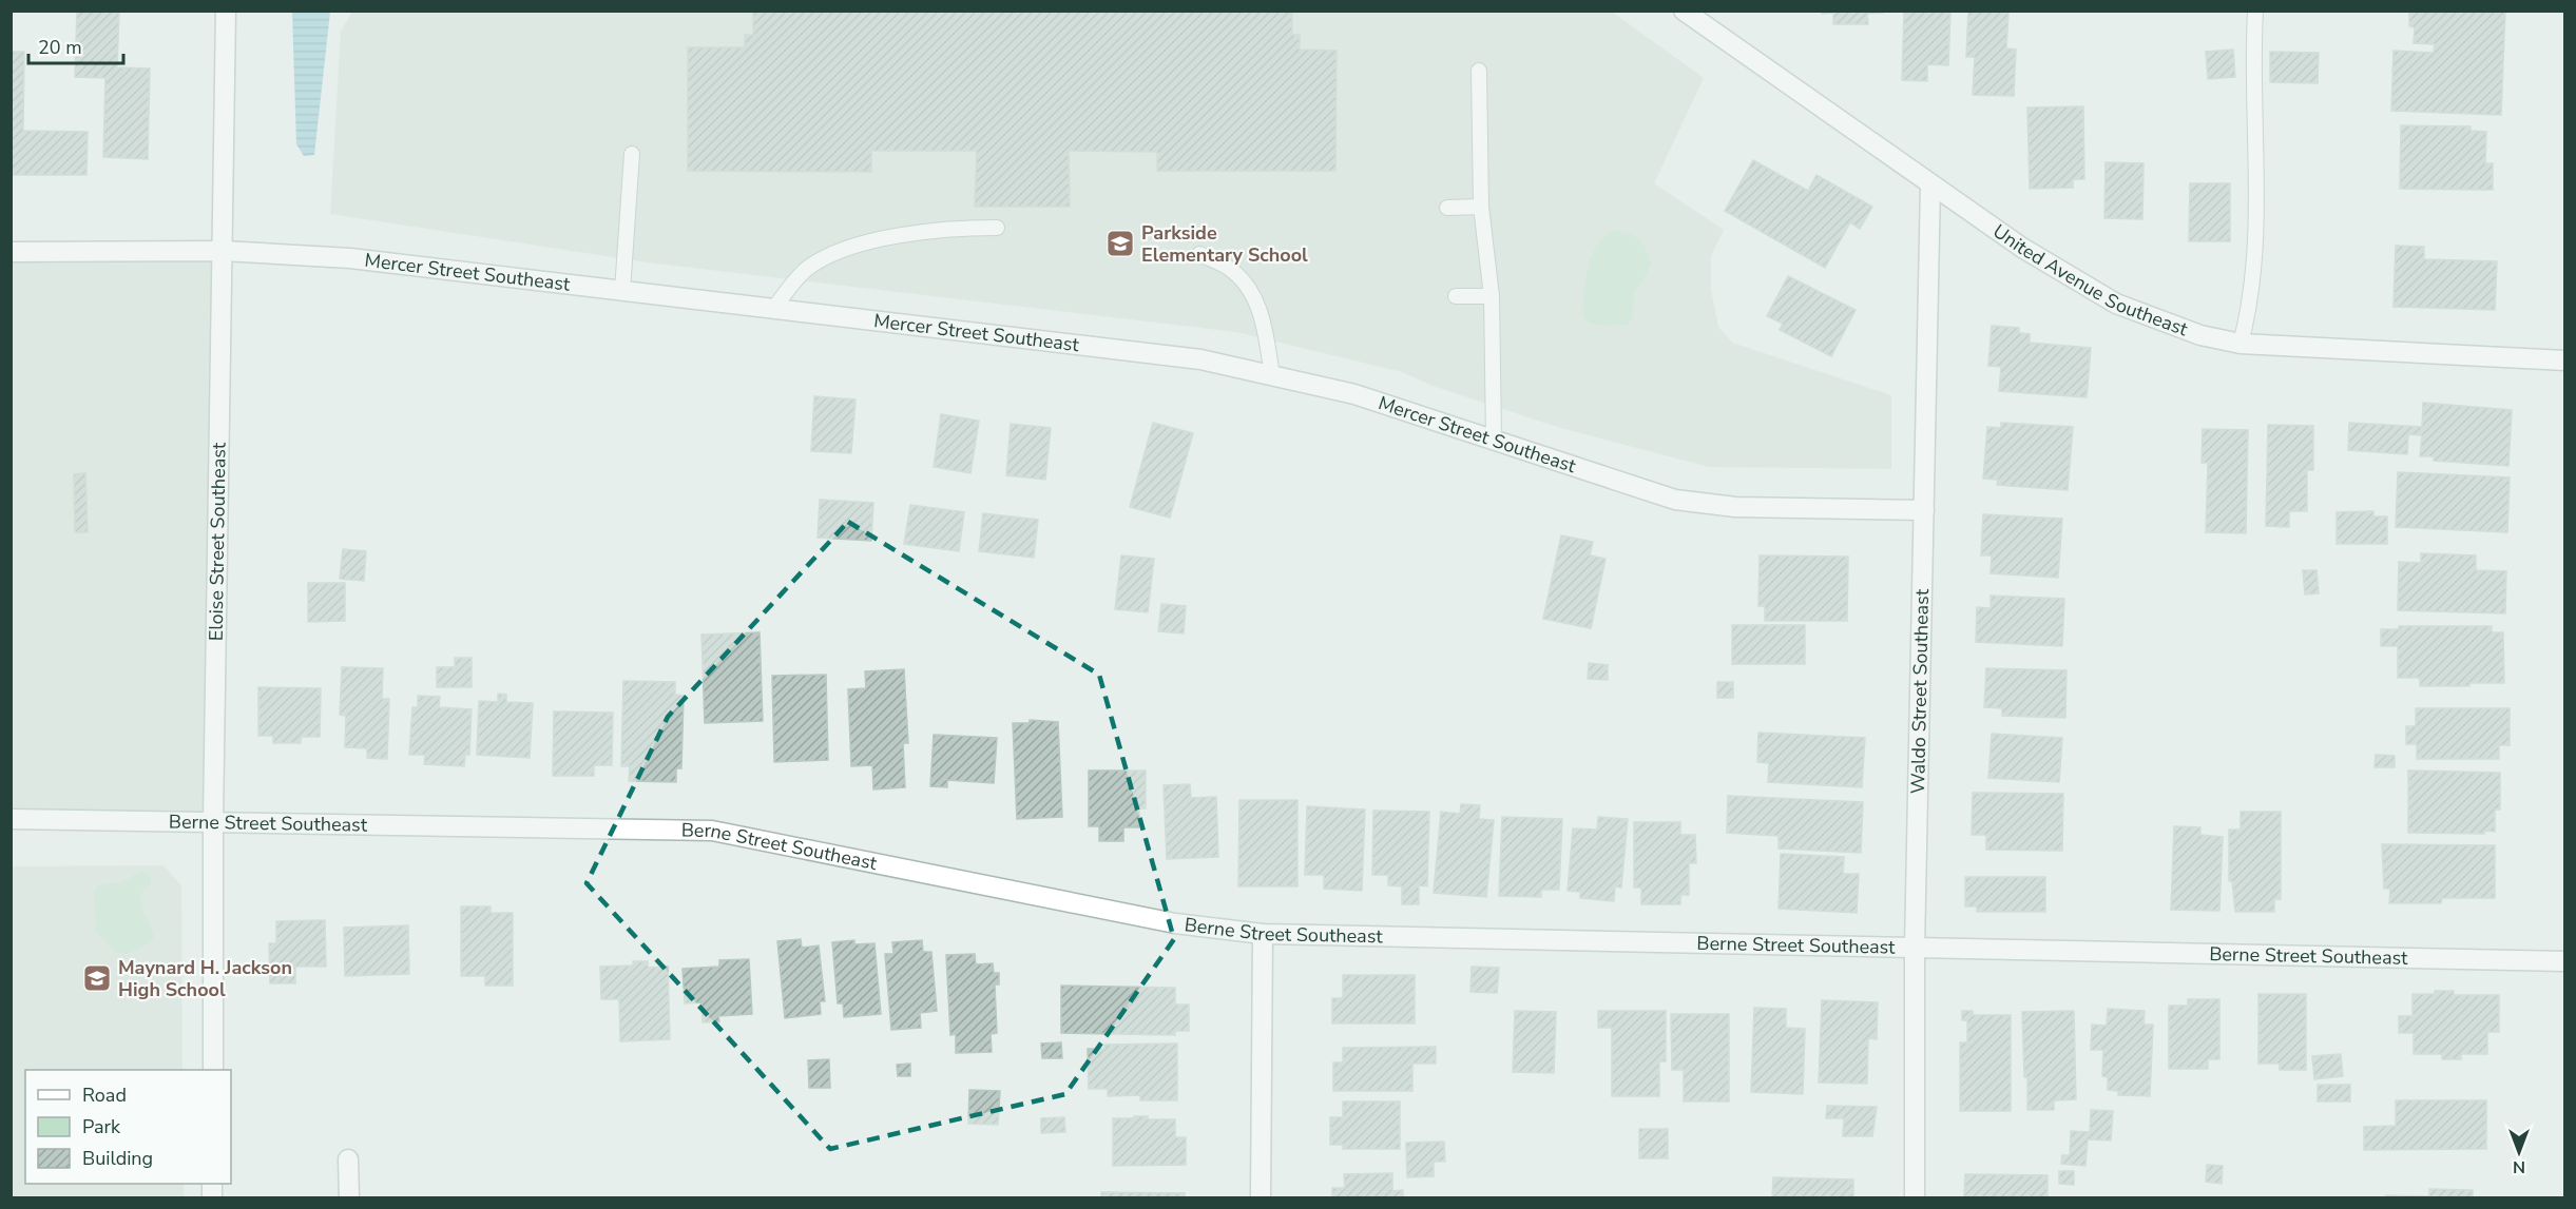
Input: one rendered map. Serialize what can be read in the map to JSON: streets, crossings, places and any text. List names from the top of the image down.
{
  "streets": {
    "street": [
      "Mercer Street Southeast",
      "United Avenue Southeast",
      "Eloise Street Southeast",
      "Waldo Street Southeast",
      "Berne Street Southeast"
    ]
  },
  "crossings": [
    ["Mercer Street Southeast", "Eloise Street Southeast"],
    ["Mercer Street Southeast", "Waldo Street Southeast"],
    ["United Avenue Southeast", "Waldo Street Southeast"],
    ["Eloise Street Southeast", "Berne Street Southeast"],
    ["Waldo Street Southeast", "Berne Street Southeast"]
  ],
  "places": {
    "school or university": ["Parkside Elementary School", "Maynard H. Jackson High School"]
  },
  "legend": ["Road", "Park", "Building"],
  "scale_bar": "20 m",
  "north": "bottom"
}
